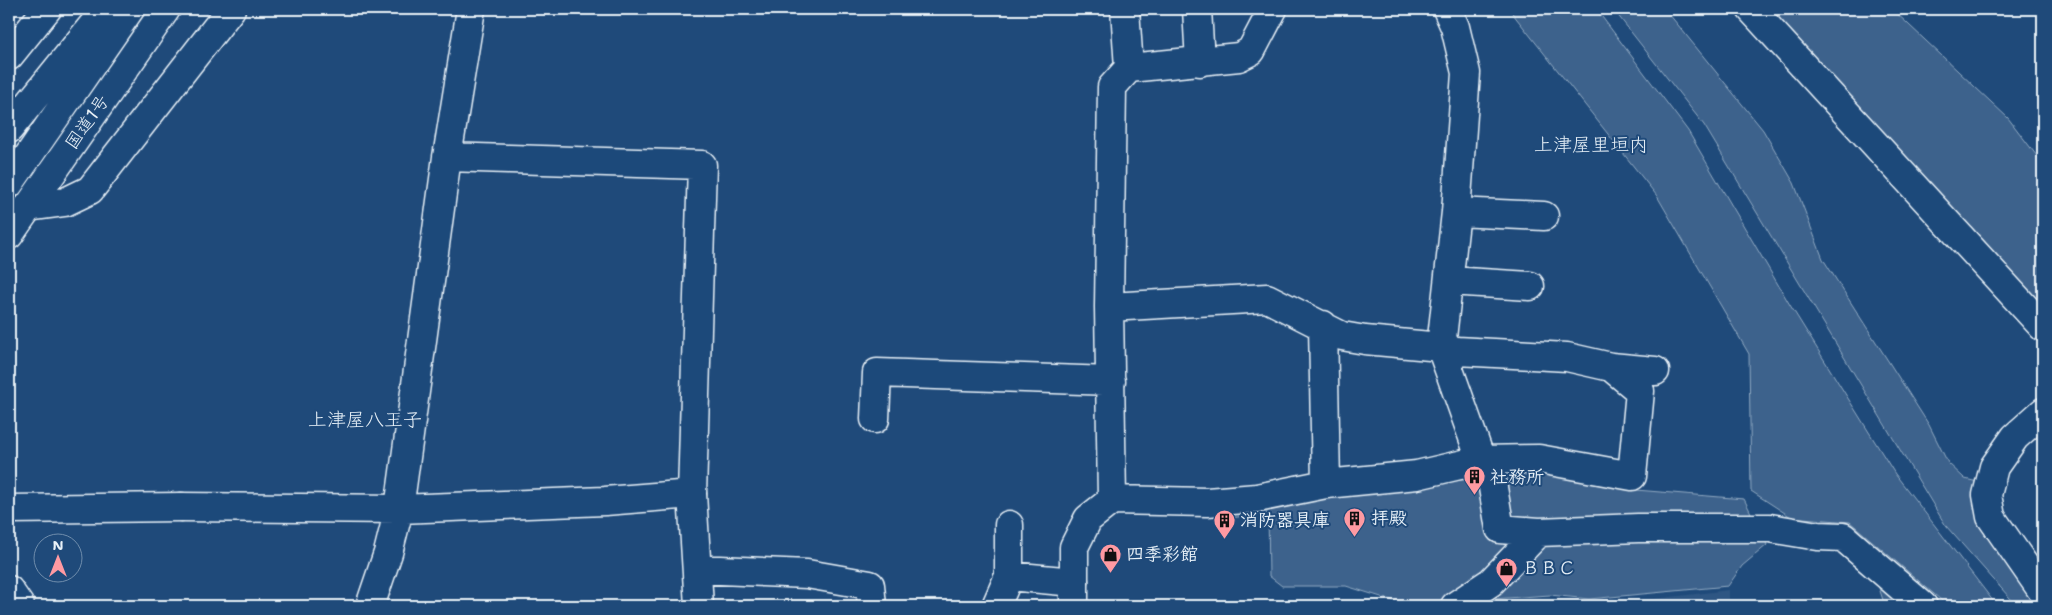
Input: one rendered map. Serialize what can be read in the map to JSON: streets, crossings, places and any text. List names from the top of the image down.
{
  "streets": {
    "main road": ["国道1号"]
  },
  "districts": ["上津屋里垣内", "上津屋八王子"],
  "places": {
    "building": ["社務所", "拝殿", "消防器具庫"],
    "shop": ["四季彩館", "ＢＢＣ"]
  },
  "north": "top"
}
